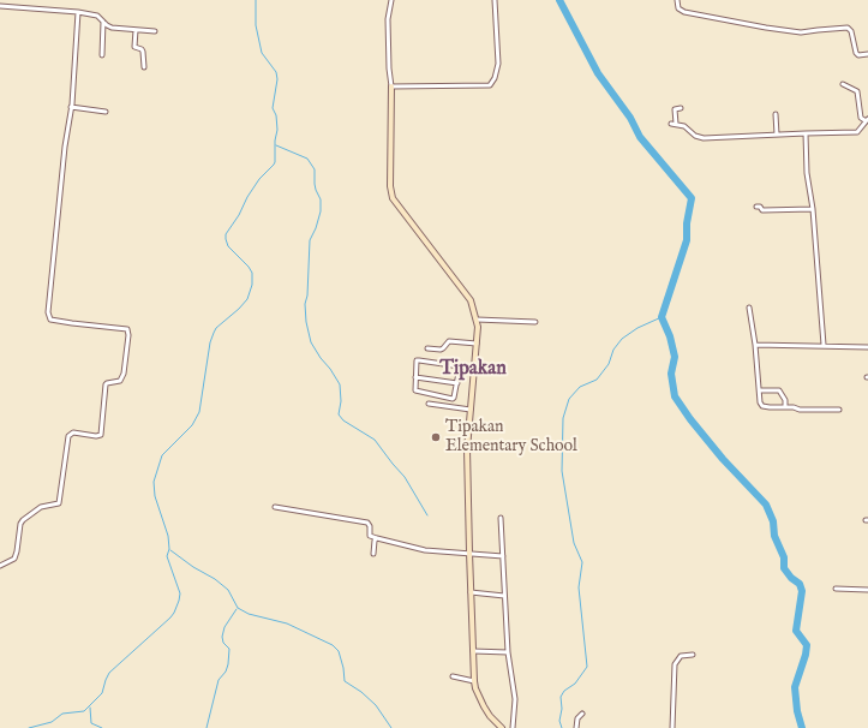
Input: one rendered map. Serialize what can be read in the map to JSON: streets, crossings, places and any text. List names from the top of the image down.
{
  "districts": ["Tipakan"],
  "places": ["Tipakan Elementary School"]
}
